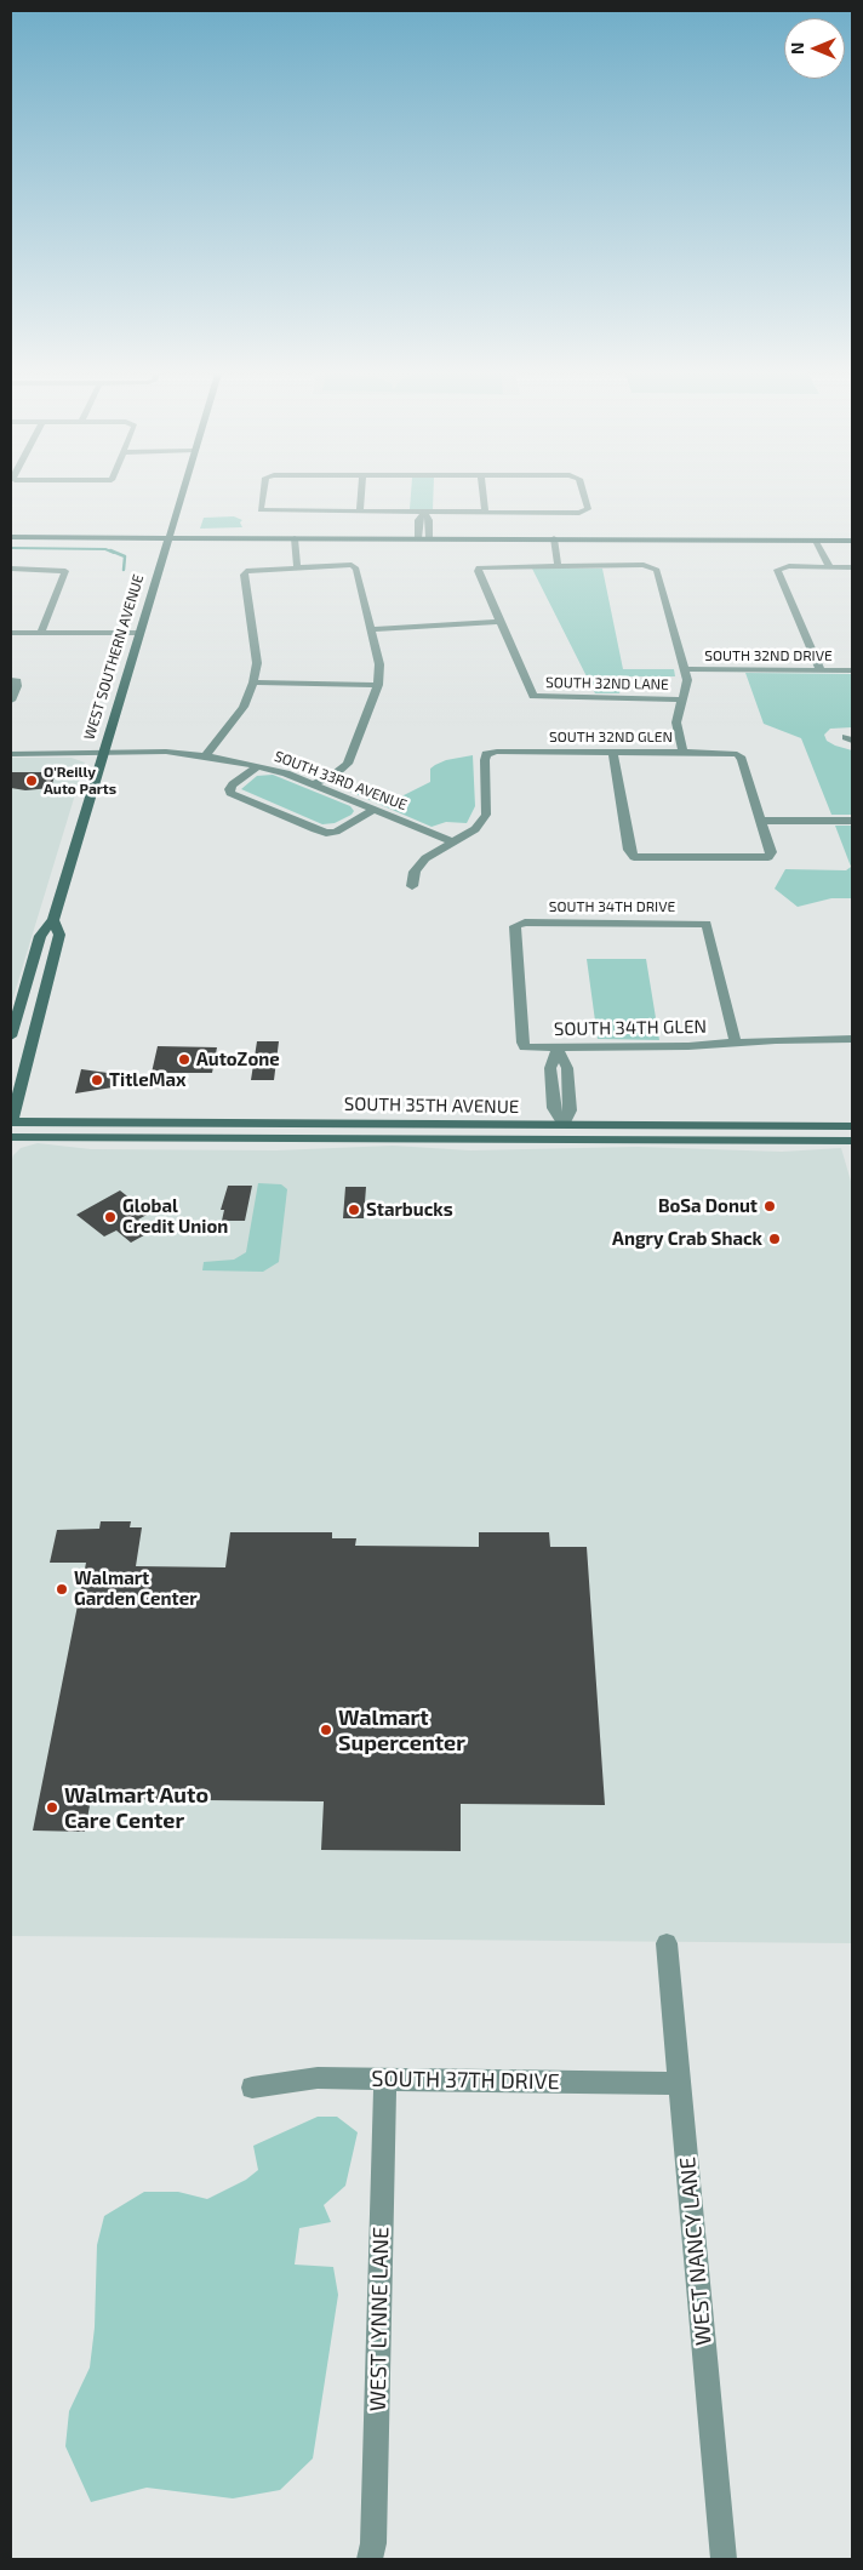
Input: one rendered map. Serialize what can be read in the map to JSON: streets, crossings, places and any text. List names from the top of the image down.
{
  "streets": {
    "main road": ["WEST SOUTHERN AVENUE", "SOUTH 35TH AVENUE"],
    "street": [
      "SOUTH 32ND DRIVE",
      "SOUTH 32ND LANE",
      "SOUTH 32ND GLEN",
      "SOUTH 33RD AVENUE",
      "SOUTH 34TH DRIVE",
      "SOUTH 34TH GLEN",
      "SOUTH 37TH DRIVE",
      "WEST NANCY LANE",
      "WEST LYNNE LANE"
    ]
  },
  "crossings": [
    ["WEST SOUTHERN AVENUE", "SOUTH 33RD AVENUE"],
    ["WEST SOUTHERN AVENUE", "SOUTH 35TH AVENUE"],
    ["SOUTH 32ND GLEN", "SOUTH 33RD AVENUE"],
    ["SOUTH 34TH DRIVE", "SOUTH 34TH GLEN"],
    ["SOUTH 37TH DRIVE", "WEST NANCY LANE"],
    ["SOUTH 37TH DRIVE", "WEST LYNNE LANE"]
  ],
  "places": [
    "O'Reilly Auto Parts",
    "AutoZone",
    "TitleMax",
    "BoSa Donut",
    "Starbucks",
    "Global Credit Union",
    "Angry Crab Shack",
    "Walmart Garden Center",
    "Walmart Supercenter",
    "Walmart Auto Care Center"
  ],
  "north": "left"
}
